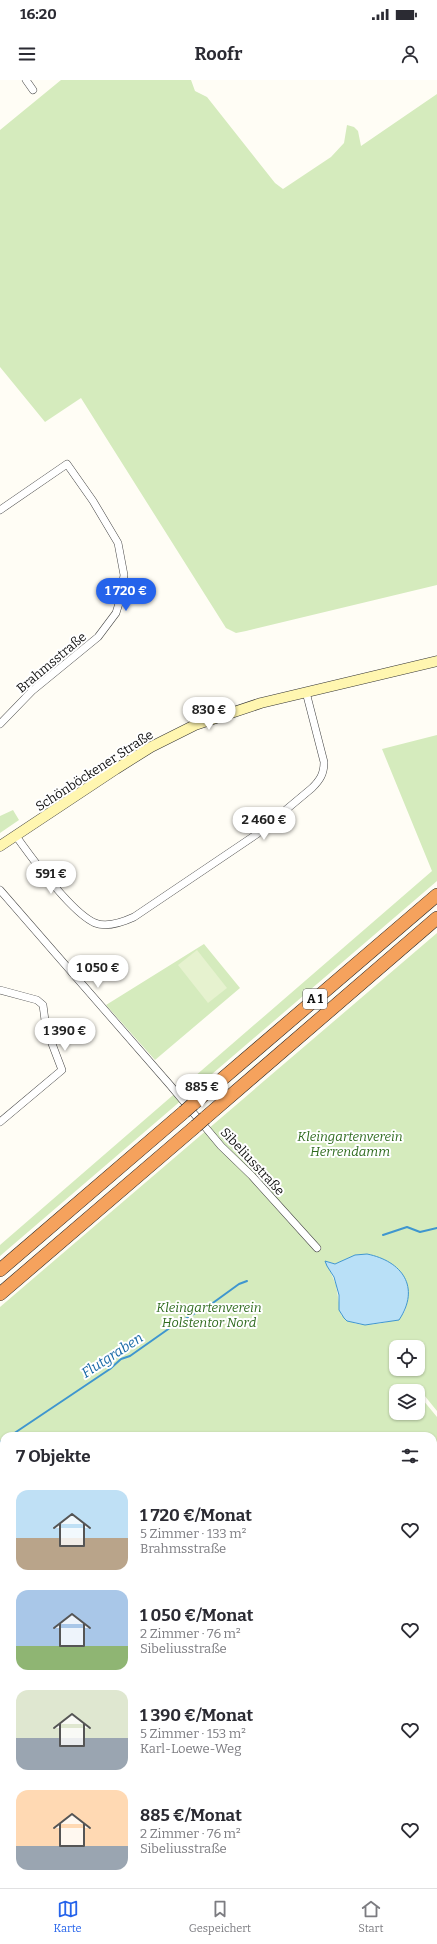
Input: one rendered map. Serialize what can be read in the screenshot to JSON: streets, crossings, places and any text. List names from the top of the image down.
{
  "streets": {
    "highway": ["A 1"],
    "main road": ["Schönböckener Straße"],
    "street": ["Brahmsstraße", "Sibeliusstraße"]
  },
  "water": ["Flutgraben"],
  "parks": ["Kleingartenverein Herrendamm", "Kleingartenverein Holstentor Nord"],
  "page": {
    "status": "16:20",
    "header": "Roofr",
    "price": [
      "1 720 €",
      "830 €",
      "2 460 €",
      "591 €",
      "1 050 €",
      "1 390 €",
      "885 €"
    ],
    "heading": "7 Objekte",
    "list": [
      {
        "name": "1 720 €/Monat",
        "note": "5 Zimmer · 133 m² · Brahmsstraße"
      },
      {
        "name": "1 050 €/Monat",
        "note": "2 Zimmer · 76 m² · Sibeliusstraße"
      },
      {
        "name": "1 390 €/Monat",
        "note": "5 Zimmer · 153 m² · Karl-Loewe-Weg"
      },
      {
        "name": "885 €/Monat",
        "note": "2 Zimmer · 76 m² · Sibeliusstraße"
      }
    ],
    "tabs": ["Karte", "Gespeichert", "Start"]
  }
}
